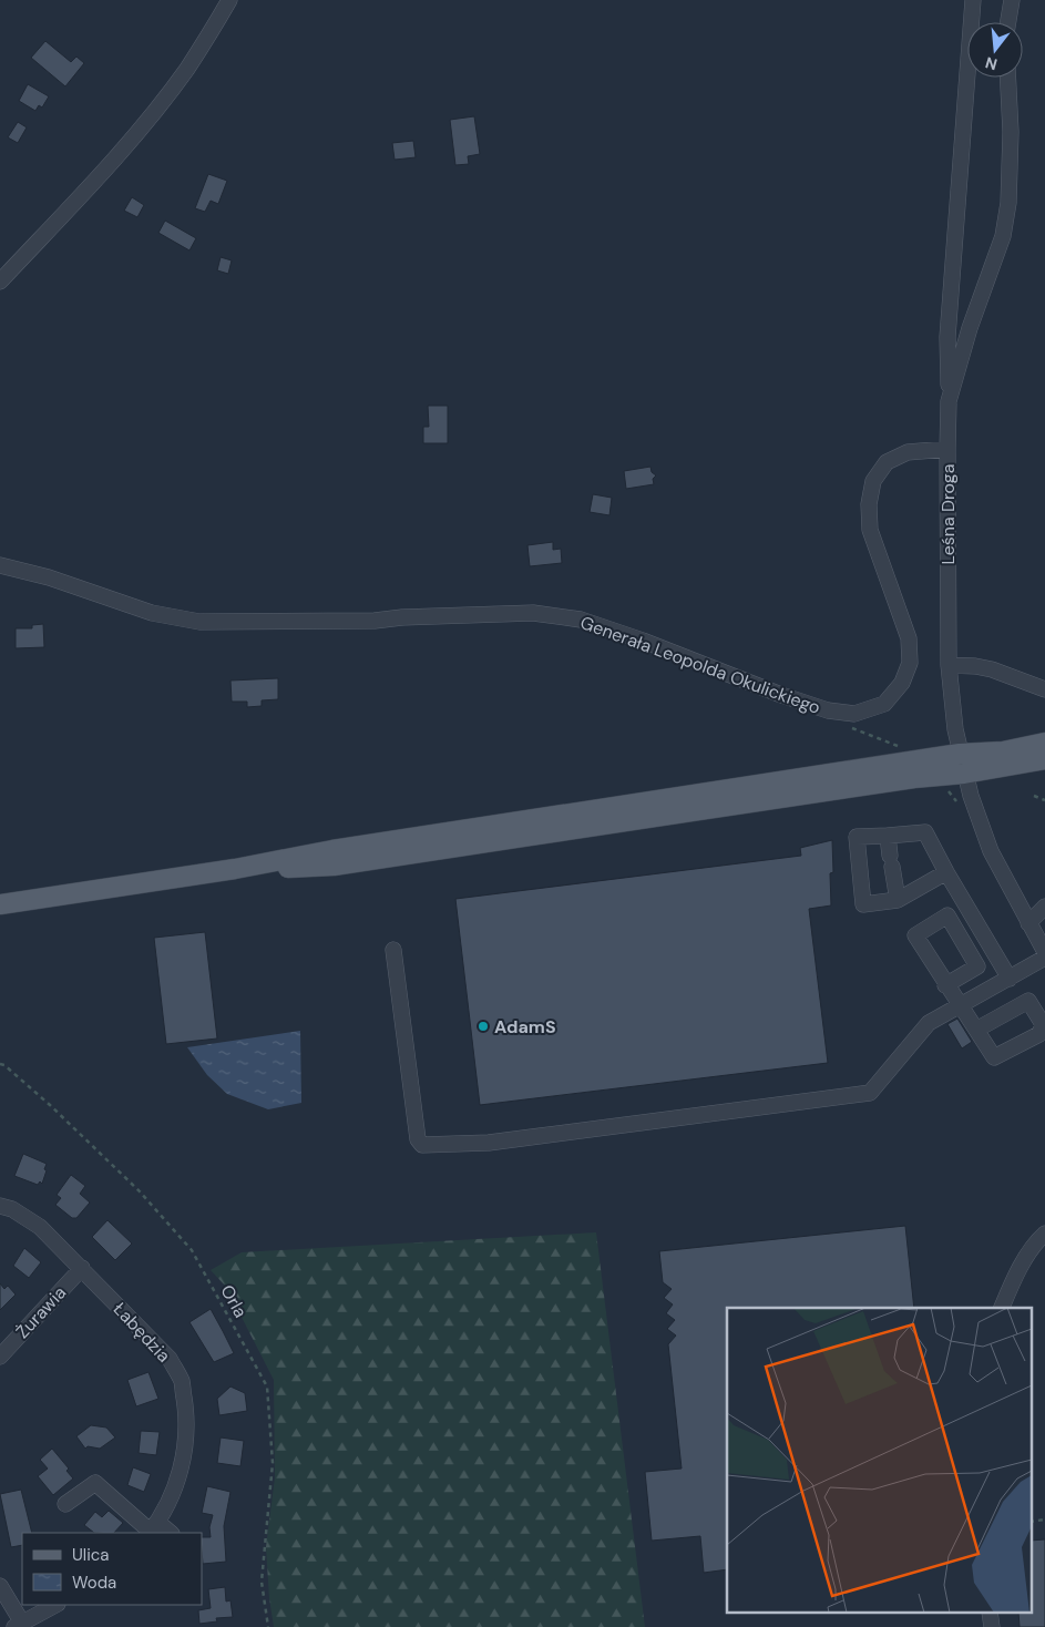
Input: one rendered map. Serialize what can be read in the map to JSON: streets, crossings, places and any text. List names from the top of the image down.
{
  "streets": {
    "street": [
      "Leśna Droga",
      "Generała Leopolda Okulickiego",
      "Żurawia",
      "Łabędzia"
    ],
    "path": ["Orla"]
  },
  "crossings": [
    ["Leśna Droga", "Generała Leopolda Okulickiego"],
    ["Żurawia", "Łabędzia"]
  ],
  "places": ["AdamS"],
  "legend": ["Ulica", "Woda"],
  "north": "bottom"
}
